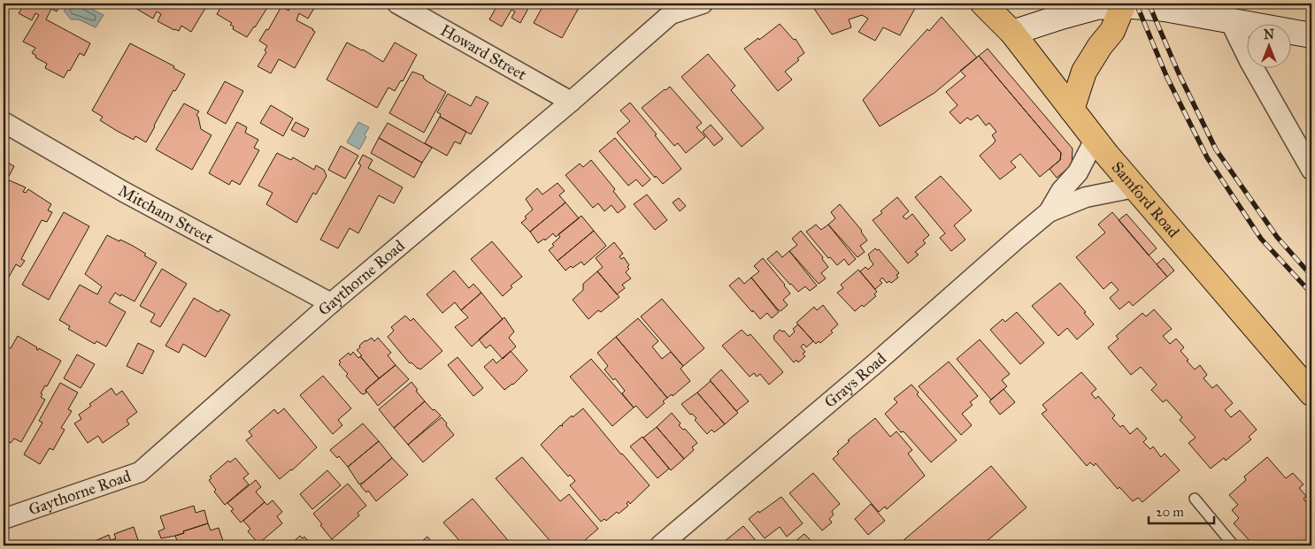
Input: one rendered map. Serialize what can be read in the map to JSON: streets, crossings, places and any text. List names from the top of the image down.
{
  "streets": {
    "main road": ["Samford Road"],
    "street": [
      "Howard Street",
      "Mitcham Street",
      "Gaythorne Road",
      "Grays Road"
    ]
  },
  "crossings": [
    ["Howard Street", "Gaythorne Road"],
    ["Samford Road", "Grays Road"],
    ["Mitcham Street", "Gaythorne Road"]
  ],
  "scale_bar": "20 m",
  "north": "top"
}
